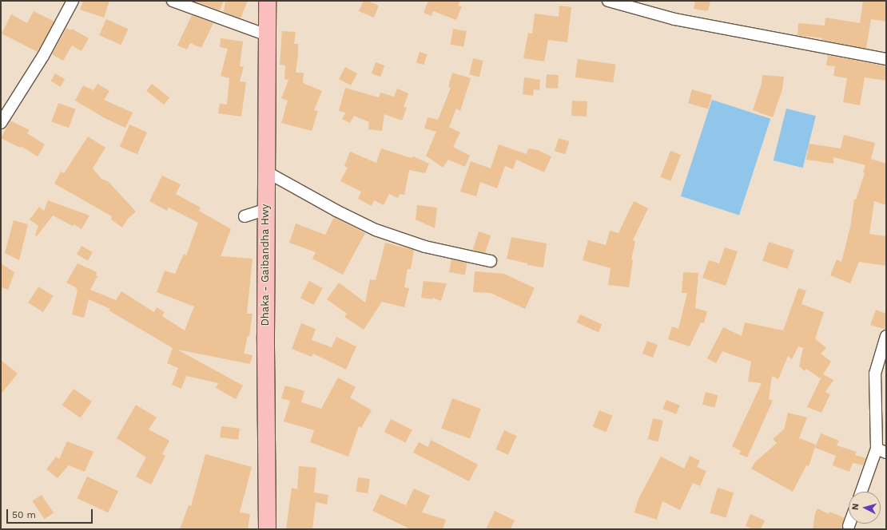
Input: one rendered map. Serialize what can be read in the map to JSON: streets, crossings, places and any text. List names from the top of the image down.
{
  "streets": {
    "main road": ["Dhaka - Gaibandha Hwy"]
  },
  "scale_bar": "50 m",
  "north": "left"
}
